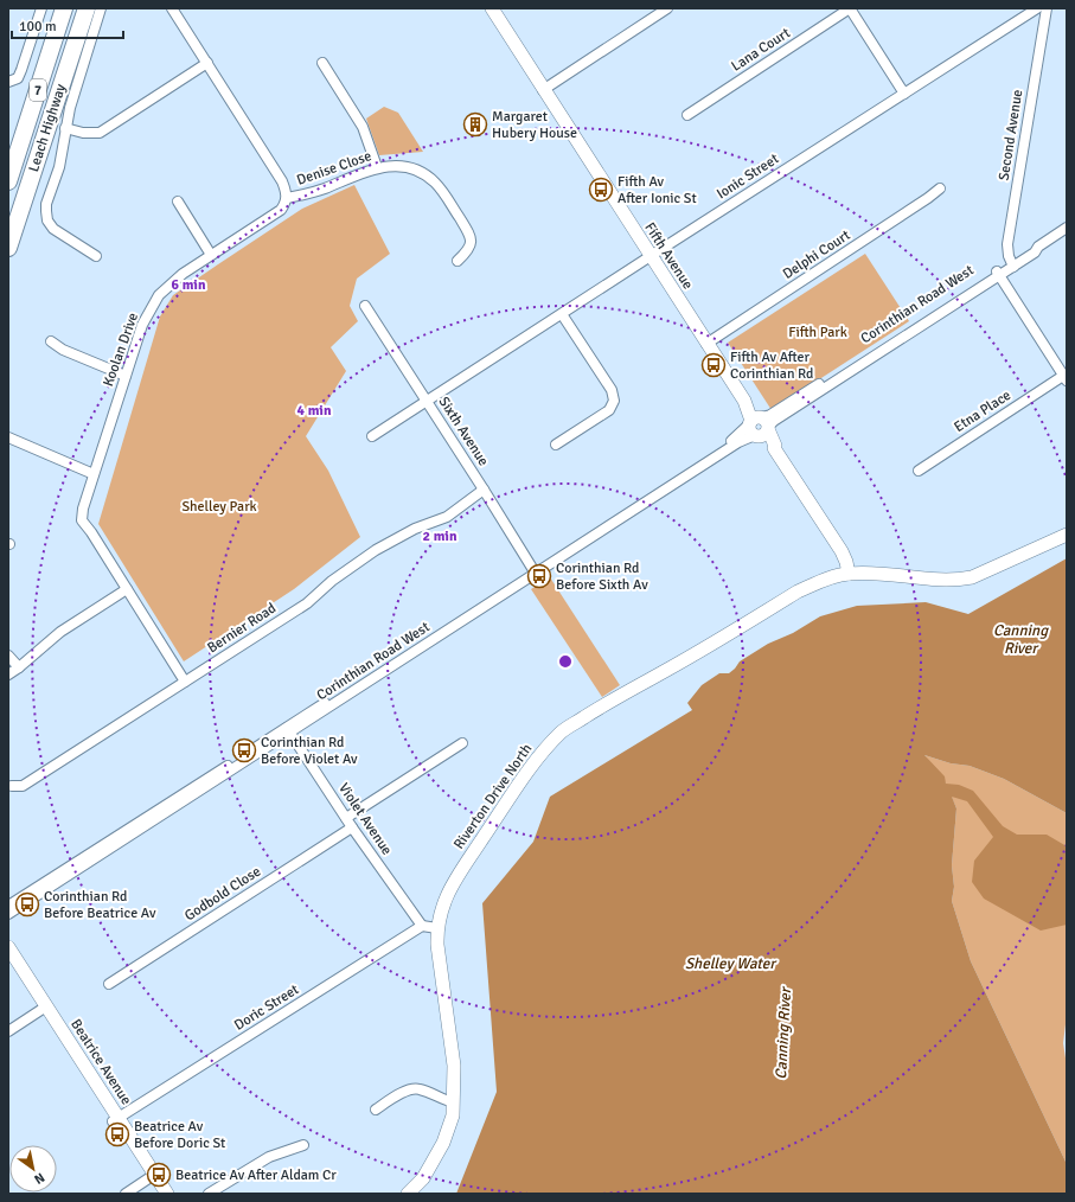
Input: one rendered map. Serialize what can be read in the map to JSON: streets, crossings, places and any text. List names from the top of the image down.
{
  "streets": {
    "highway": ["7", "Leach Highway"],
    "street": [
      "Lana Court",
      "Second Avenue",
      "Denise Close",
      "Ionic Street",
      "Delphi Court",
      "Fifth Avenue",
      "Corinthian Road West",
      "Koolan Drive",
      "Etna Place",
      "Sixth Avenue",
      "Bernier Road",
      "Riverton Drive North",
      "Violet Avenue",
      "Godbold Close",
      "Doric Street",
      "Beatrice Avenue"
    ]
  },
  "crossings": [
    ["Second Avenue", "Corinthian Road West"],
    ["Denise Close", "Koolan Drive"],
    ["Ionic Street", "Fifth Avenue"],
    ["Ionic Street", "Sixth Avenue"],
    ["Delphi Court", "Fifth Avenue"],
    ["Fifth Avenue", "Corinthian Road West"],
    ["Corinthian Road West", "Sixth Avenue"],
    ["Corinthian Road West", "Violet Avenue"],
    ["Koolan Drive", "Bernier Road"],
    ["Sixth Avenue", "Bernier Road"],
    ["Violet Avenue", "Godbold Close"],
    ["Violet Avenue", "Doric Street"],
    ["Doric Street", "Beatrice Avenue"]
  ],
  "water": ["Canning River", "Shelley Water"],
  "parks": ["Fifth Park", "Shelley Park"],
  "places": {
    "building": ["Margaret Hubery House"],
    "bus stop": [
      "Fifth Av After Ionic St",
      "Fifth Av After Corinthian Rd",
      "Corinthian Rd Before Sixth Av",
      "Corinthian Rd Before Violet Av",
      "Corinthian Rd Before Beatrice Av",
      "Beatrice Av Before Doric St",
      "Beatrice Av After Aldam Cr"
    ]
  },
  "scale_bar": "100 m",
  "north": "bottom right",
  "rings": ["6 min", "4 min", "2 min"]
}
